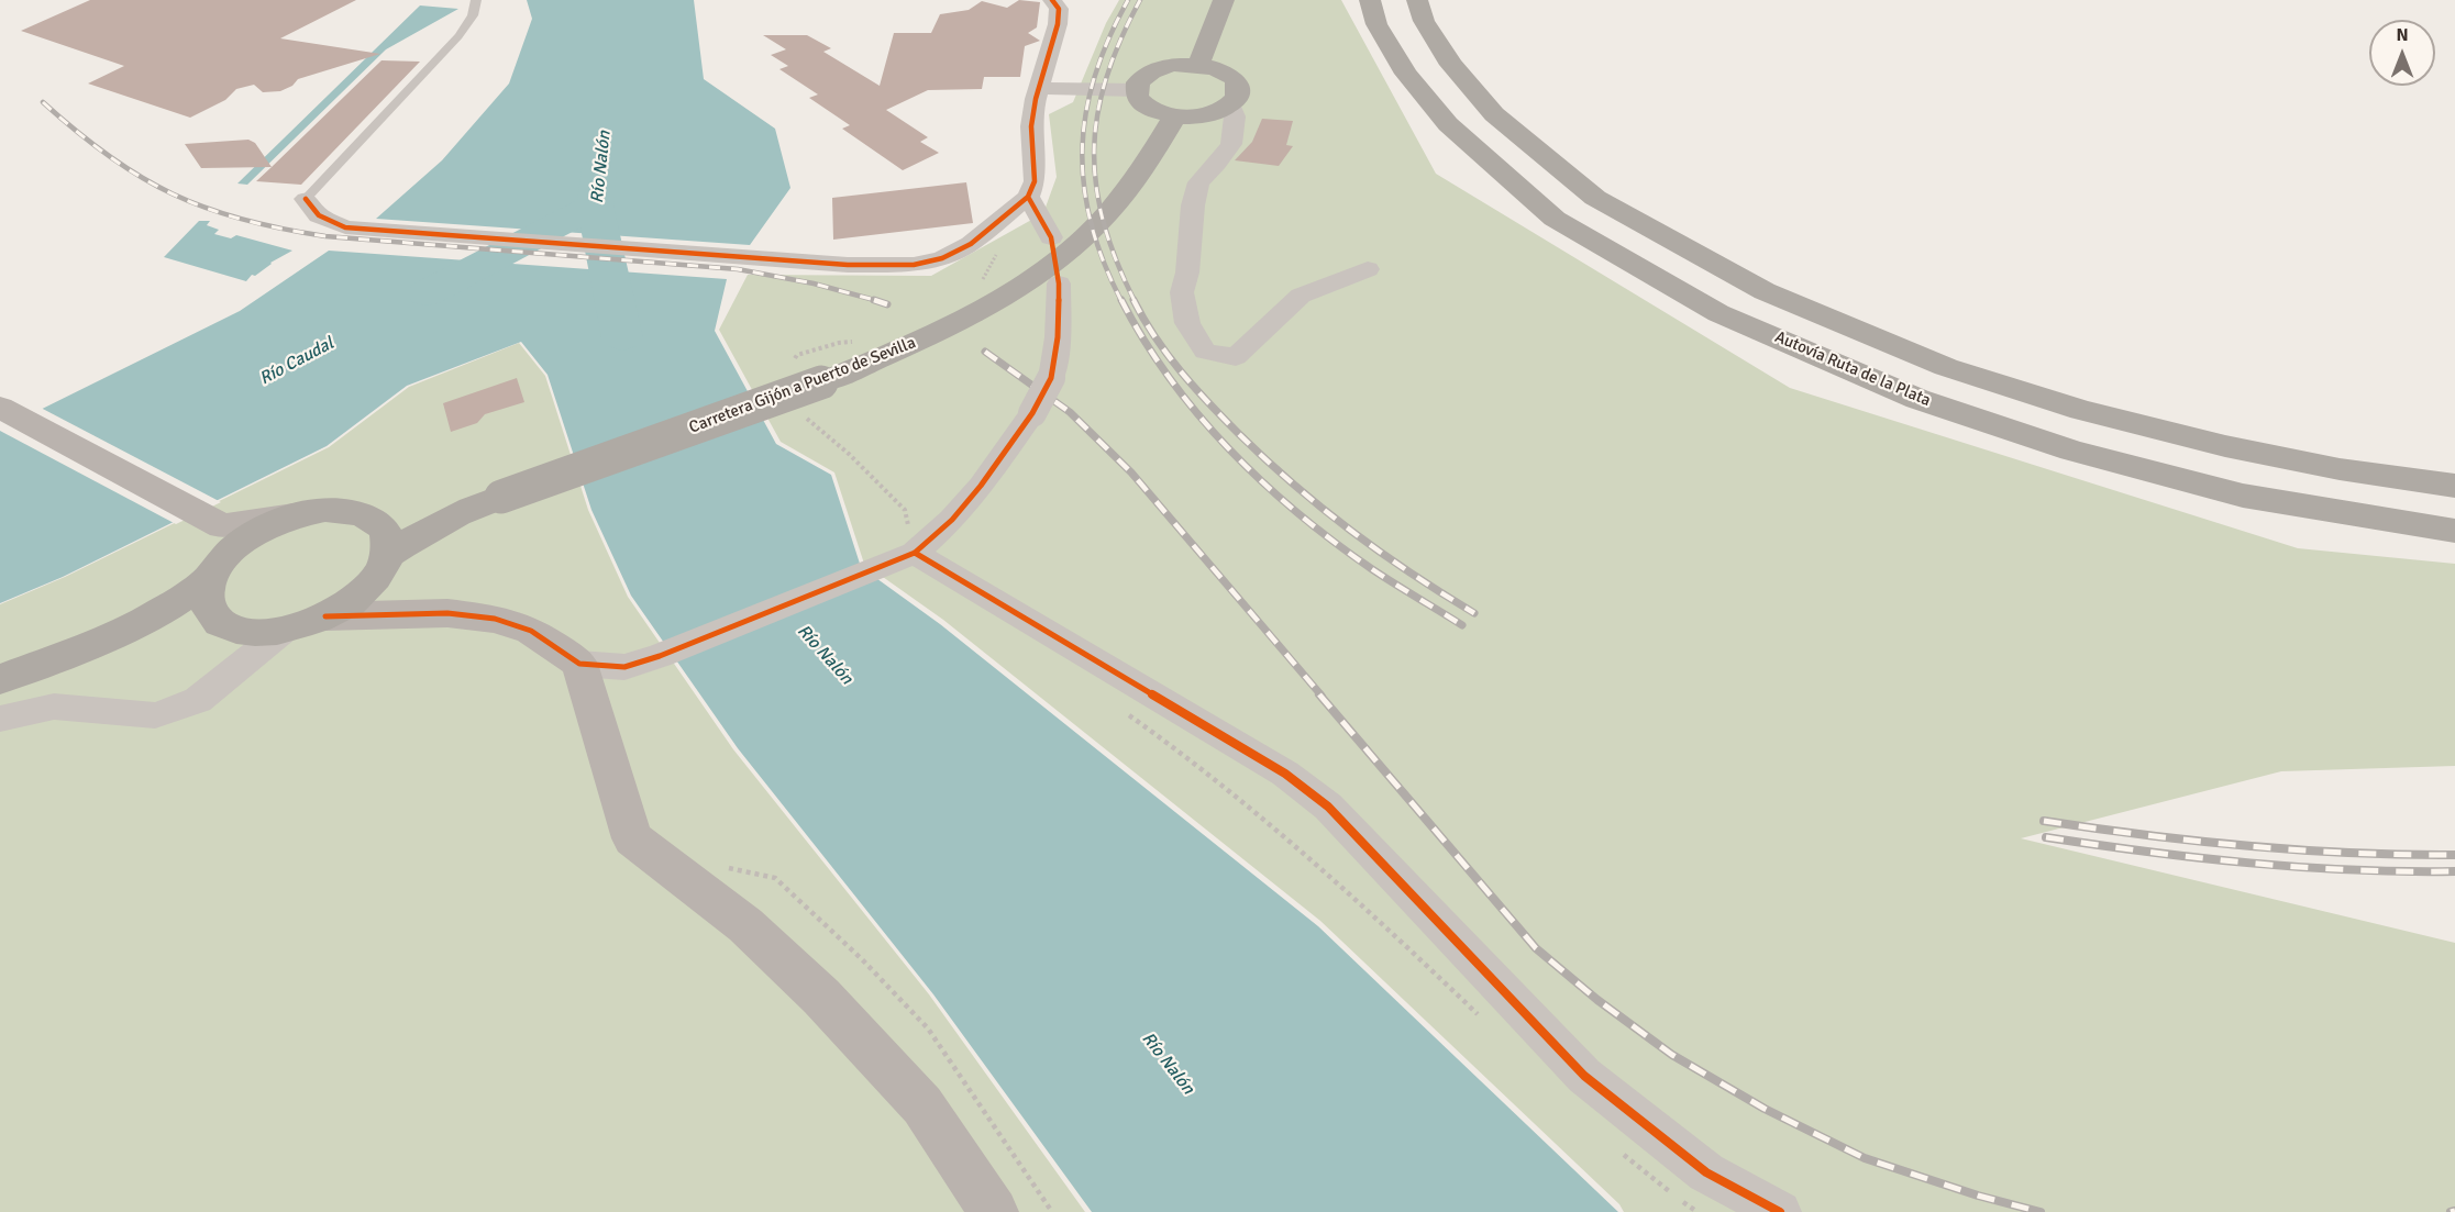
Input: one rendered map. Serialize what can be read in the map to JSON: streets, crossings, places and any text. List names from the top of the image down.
{
  "streets": {
    "highway": ["Autovía Ruta de la Plata", "Carretera Gijón a Puerto de Sevilla"]
  },
  "water": ["Río Nalón", "Río Caudal"],
  "north": "top"
}
